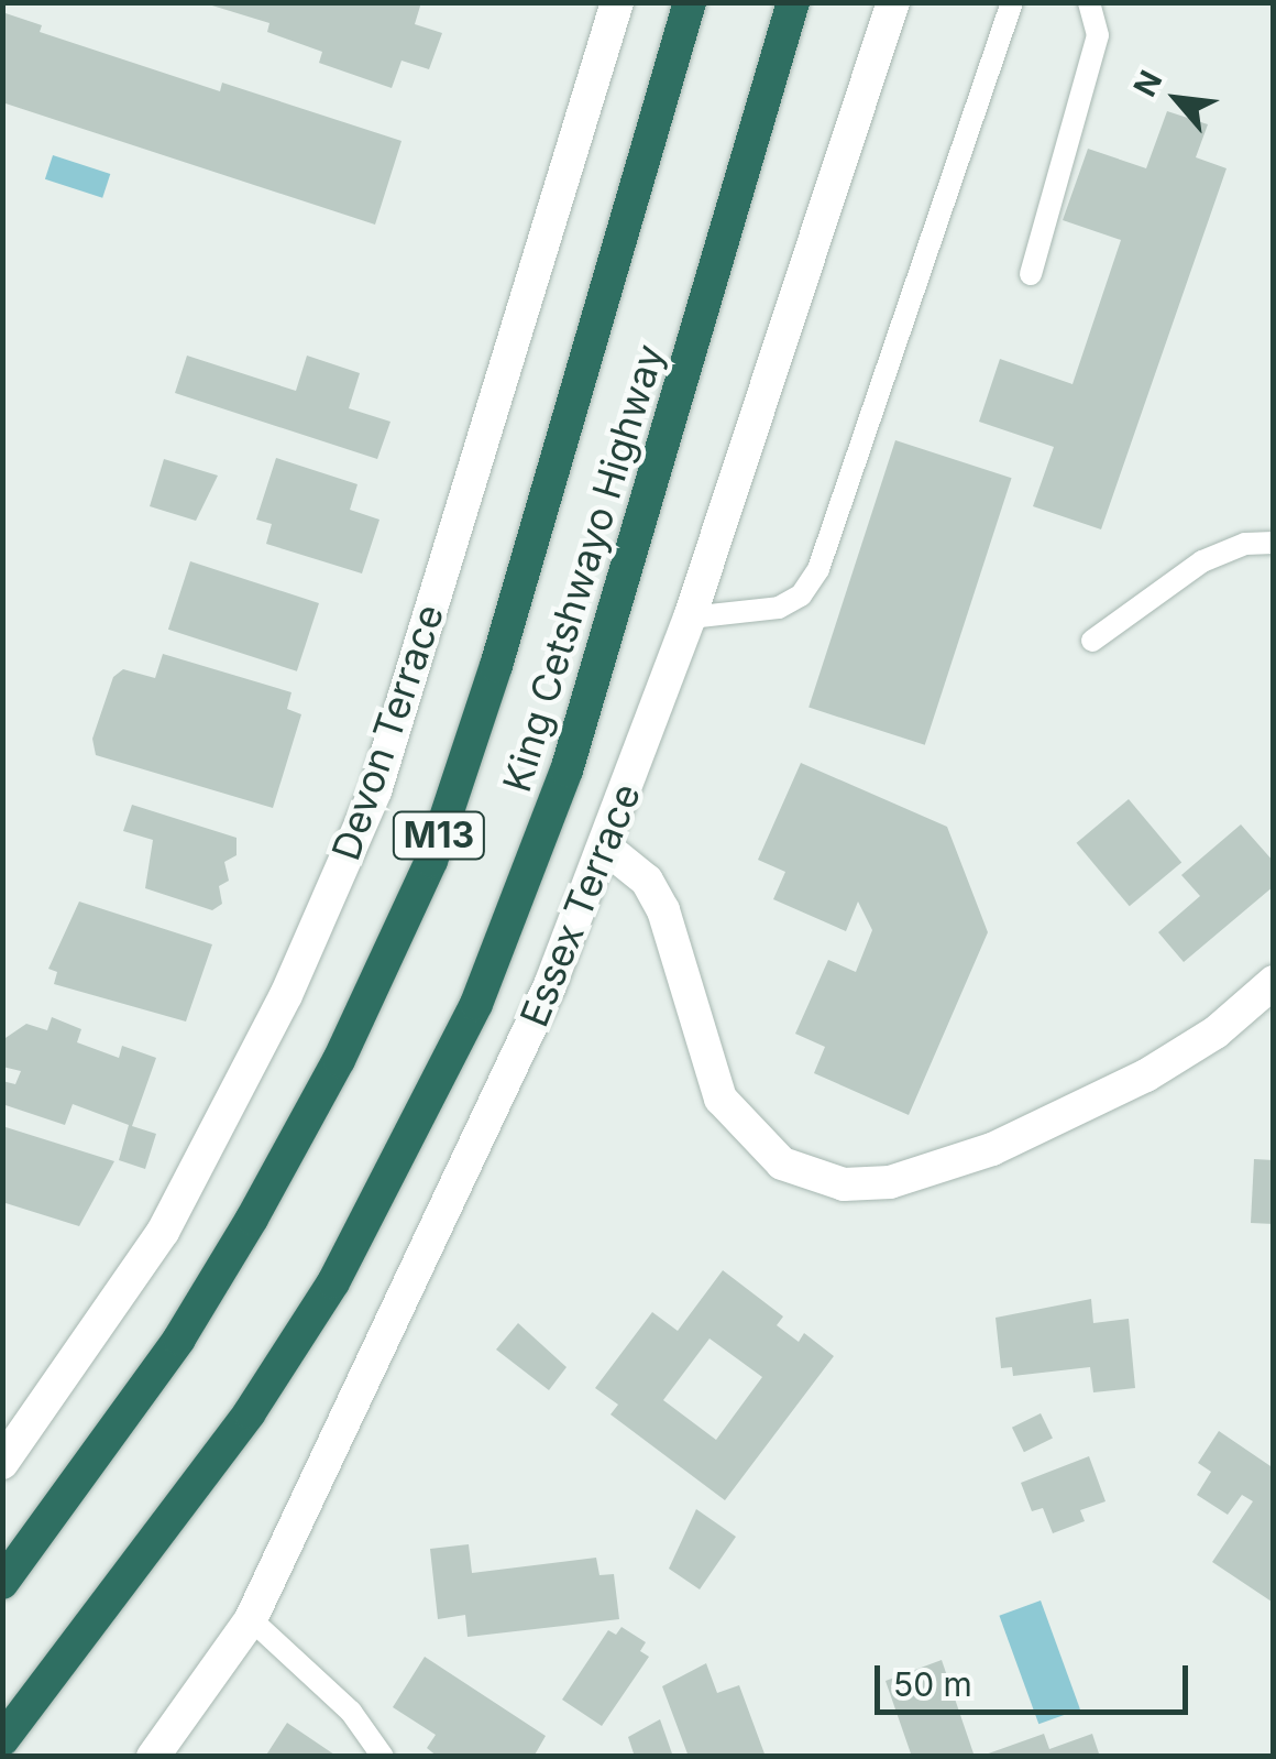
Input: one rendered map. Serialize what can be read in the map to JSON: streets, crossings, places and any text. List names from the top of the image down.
{
  "streets": {
    "highway": ["King Cetshwayo Highway", "M13"],
    "street": ["Devon Terrace", "Essex Terrace"]
  },
  "scale_bar": "50 m",
  "north": "top left"
}
